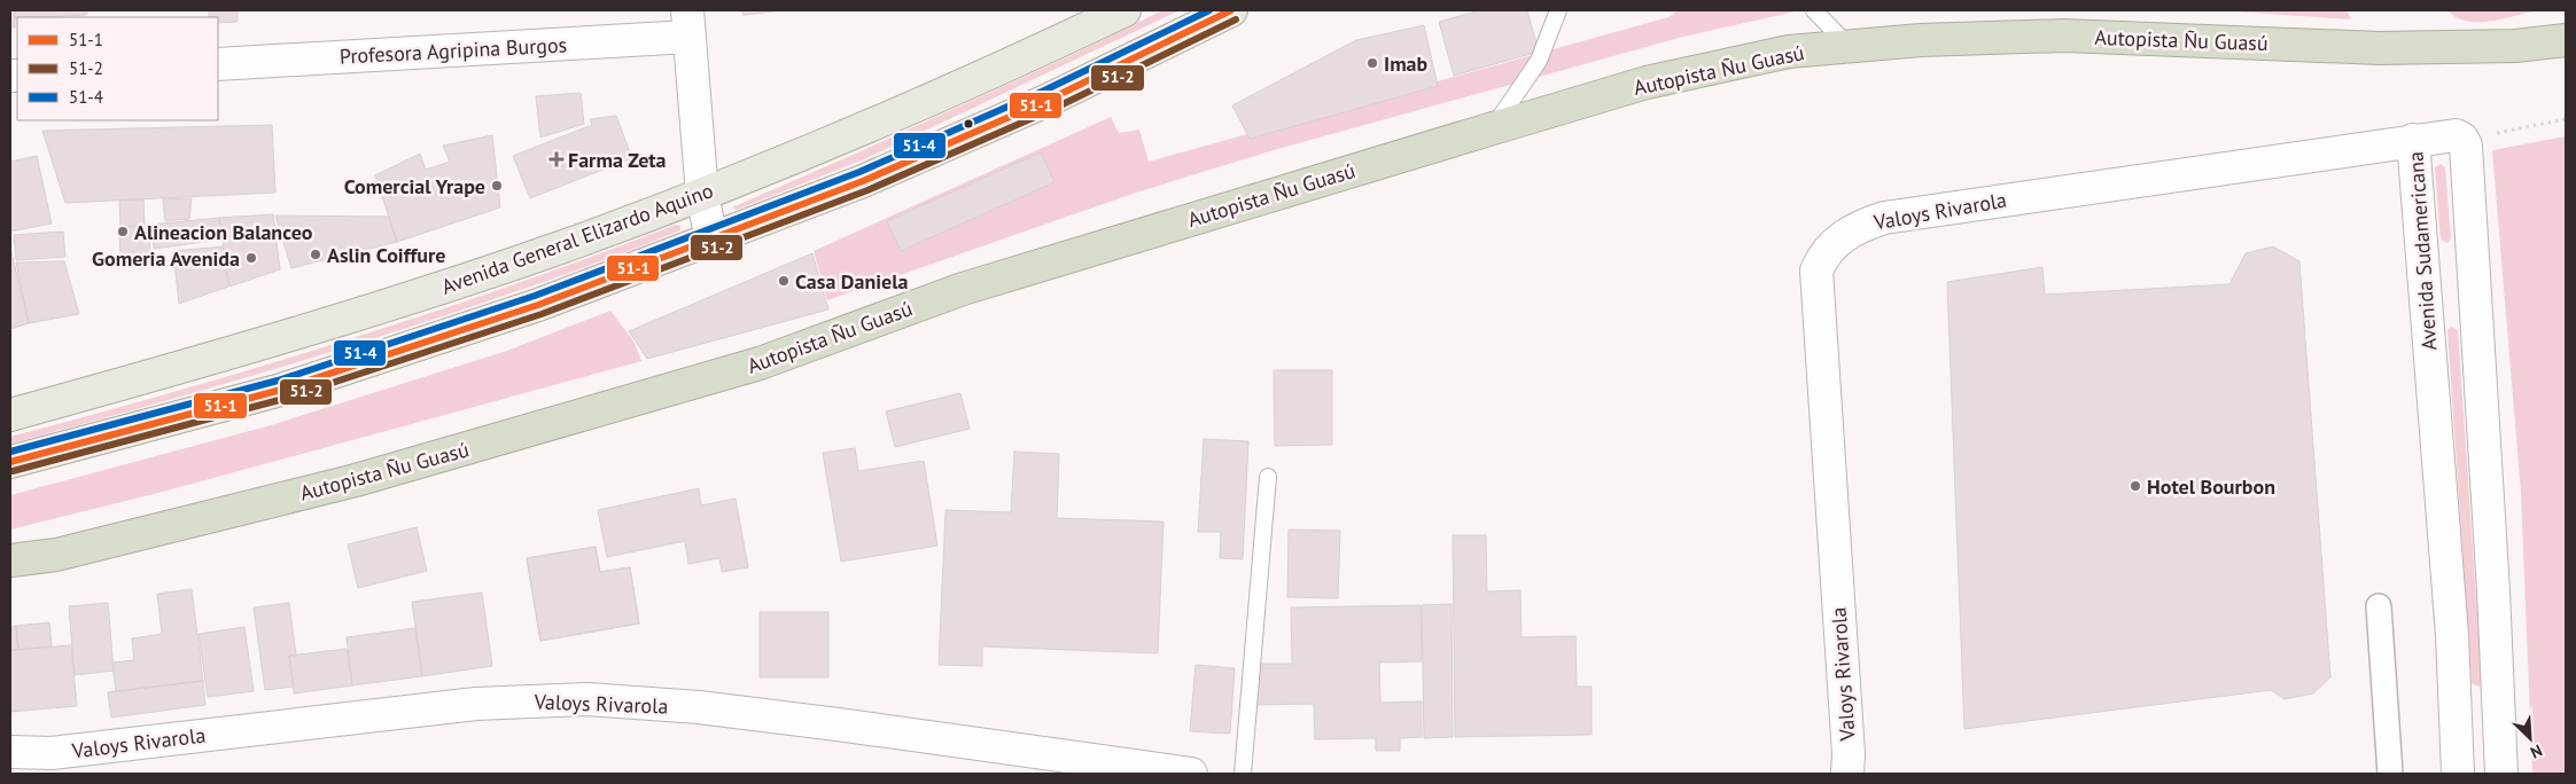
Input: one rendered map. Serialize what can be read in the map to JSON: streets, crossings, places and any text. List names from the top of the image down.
{
  "streets": {
    "highway": ["Autopista Ñu Guasú"],
    "main road": ["Avenida General Elizardo Aquino"],
    "street": ["Profesora Agripina Burgos", "Valoys Rivarola", "Avenida Sudamericana"]
  },
  "crossings": [
    ["Valoys Rivarola", "Avenida Sudamericana"]
  ],
  "places": {
    "other": [
      "Imab",
      "Comercial Yrape",
      "Alineacion Balanceo",
      "Aslin Coiffure",
      "Gomeria Avenida",
      "Casa Daniela",
      "Hotel Bourbon"
    ],
    "health": ["Farma Zeta"]
  },
  "lines": ["transit line 51-1", "transit line 51-4", "transit line 51-2"],
  "legend": ["51-1", "51-2", "51-4"],
  "north": "bottom right"
}
